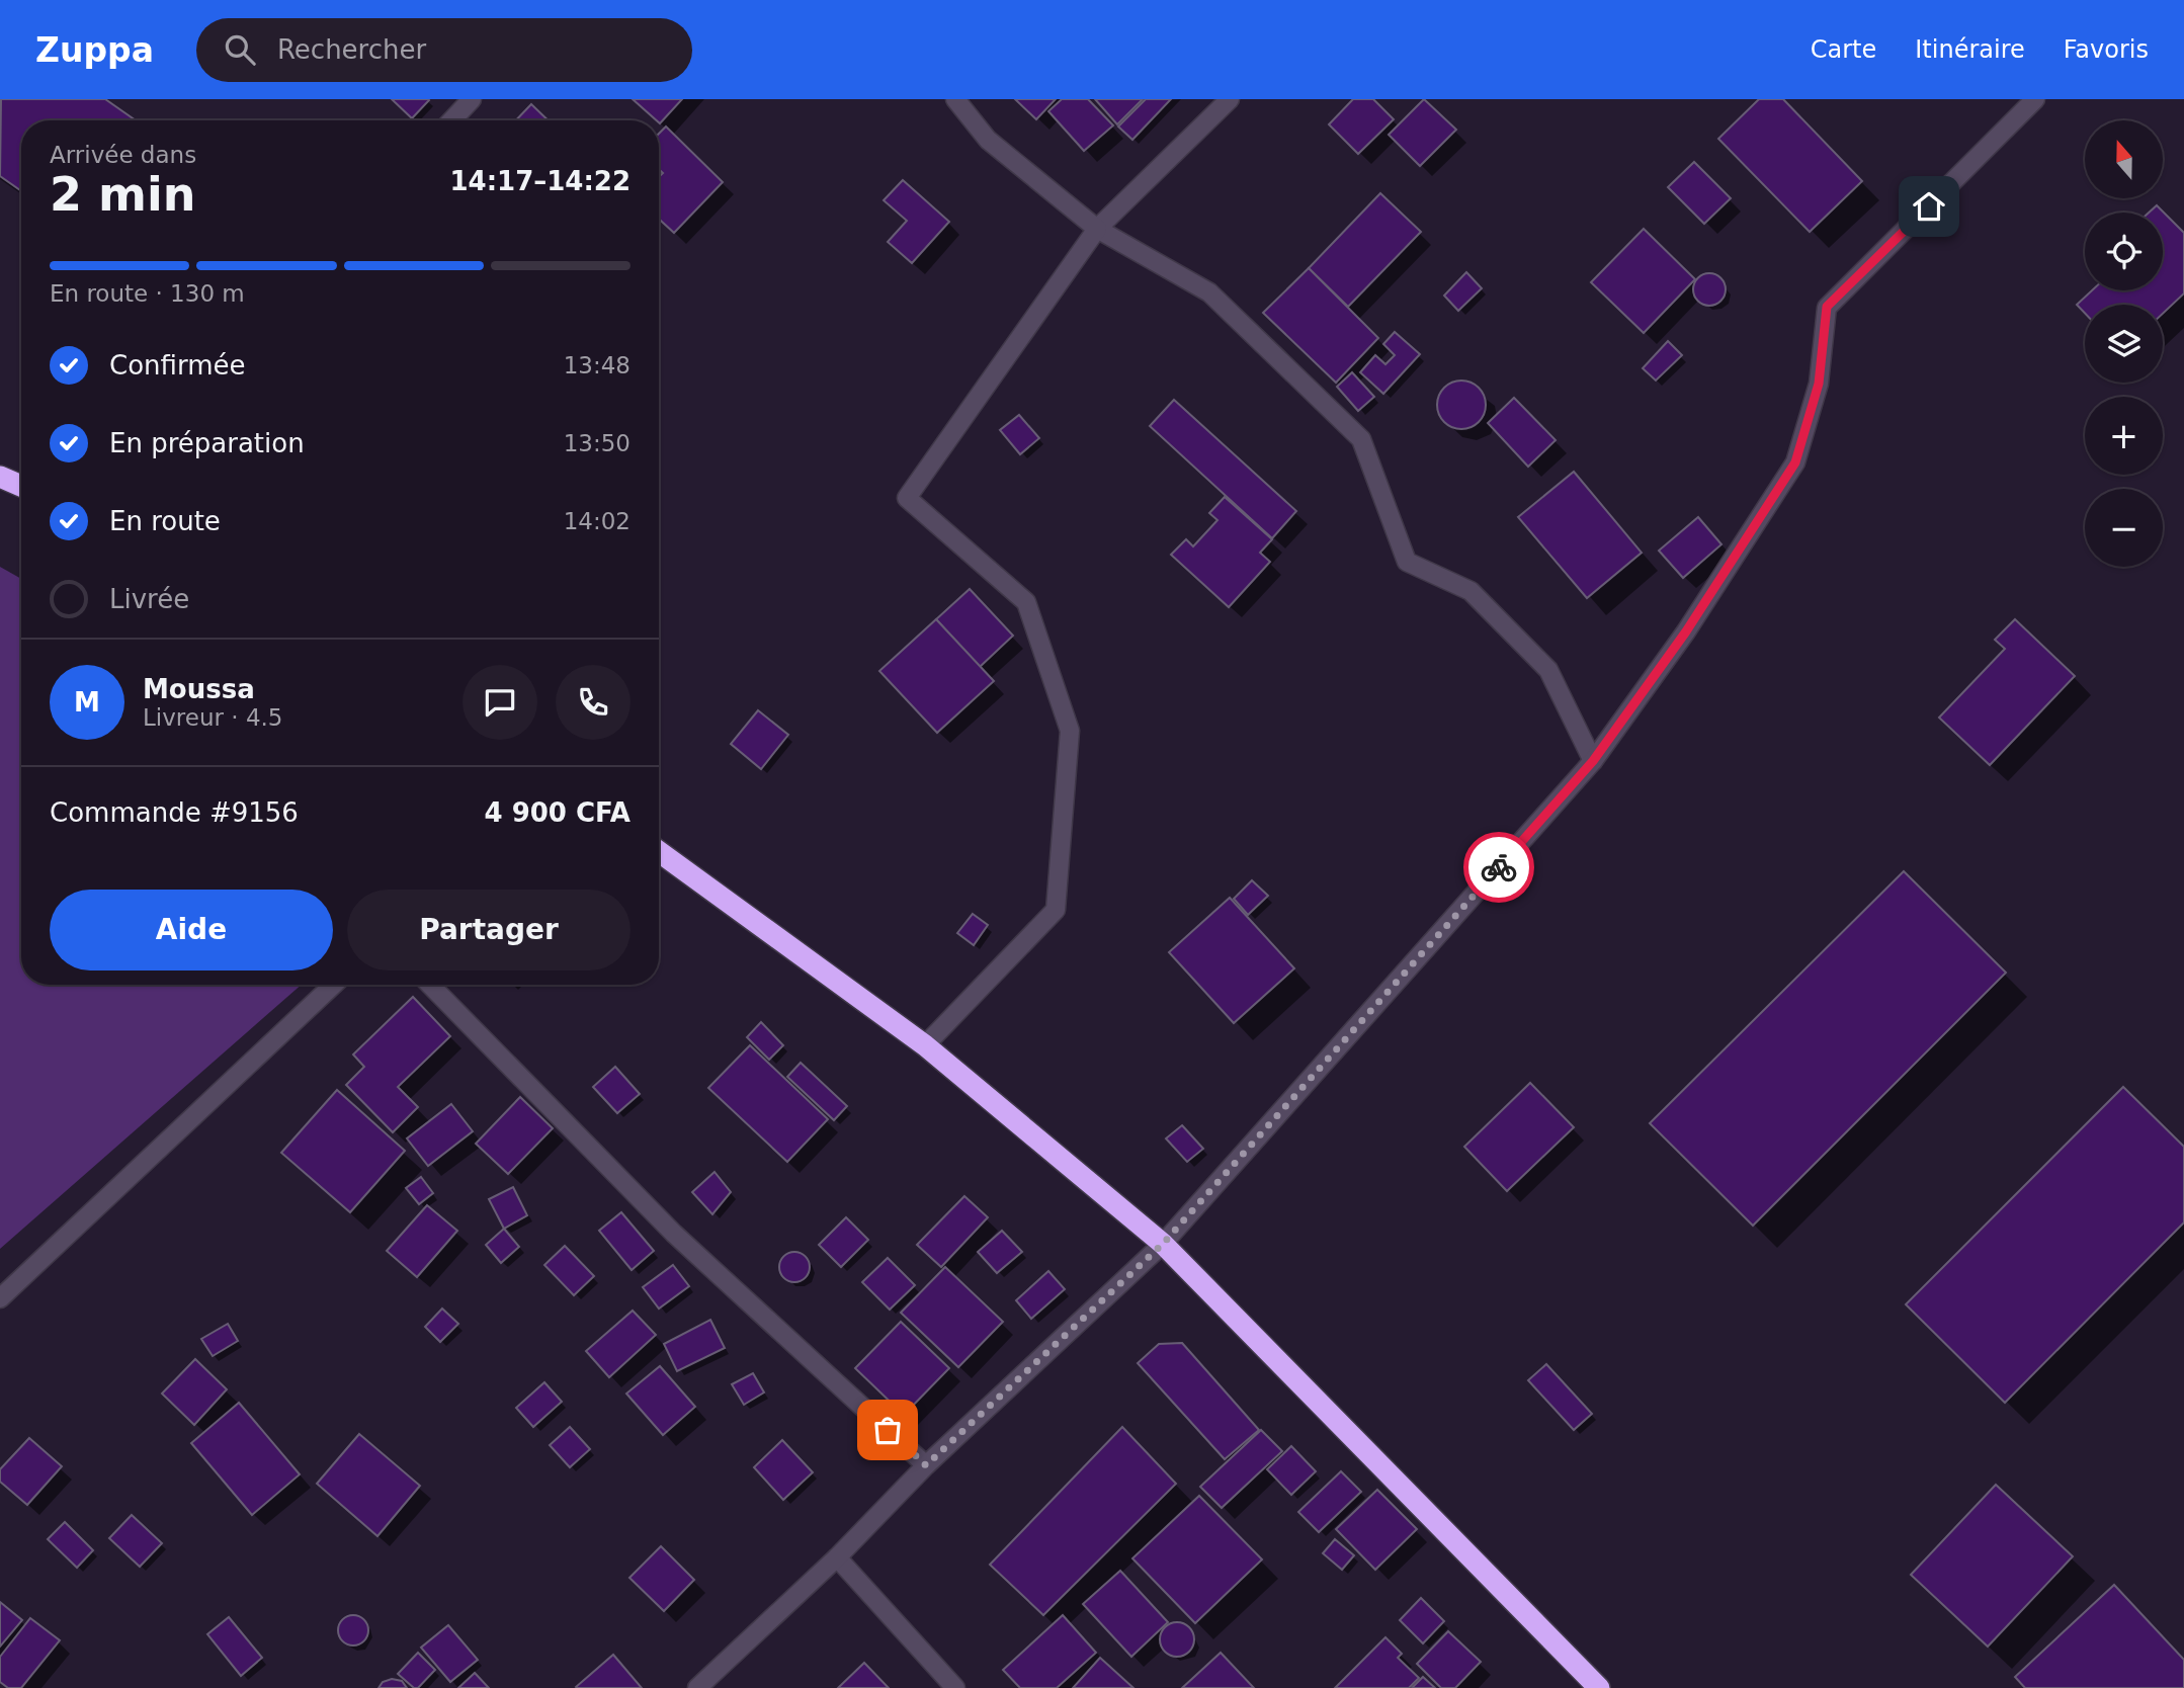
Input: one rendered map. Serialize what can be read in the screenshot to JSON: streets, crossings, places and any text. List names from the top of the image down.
{
  "north": "top",
  "page": {
    "header": "Zuppa",
    "search": "Rechercher",
    "nav": ["Carte", "Itinéraire", "Favoris"],
    "map_buttons": ["+", "−"],
    "heading": ["2 min", "Arrivée dans", "14:17–14:22"],
    "panel": [
      "Moussa",
      "Livreur · 4.5",
      "Commande #9156",
      "4 900 CFA"
    ],
    "bar": "En route · 130 m",
    "list": [
      ["Confirmée", "13:48"],
      ["En préparation", "13:50"],
      ["En route", "14:02"],
      "Livrée"
    ],
    "round": "M",
    "buttons": ["Aide", "Partager"]
  }
}
